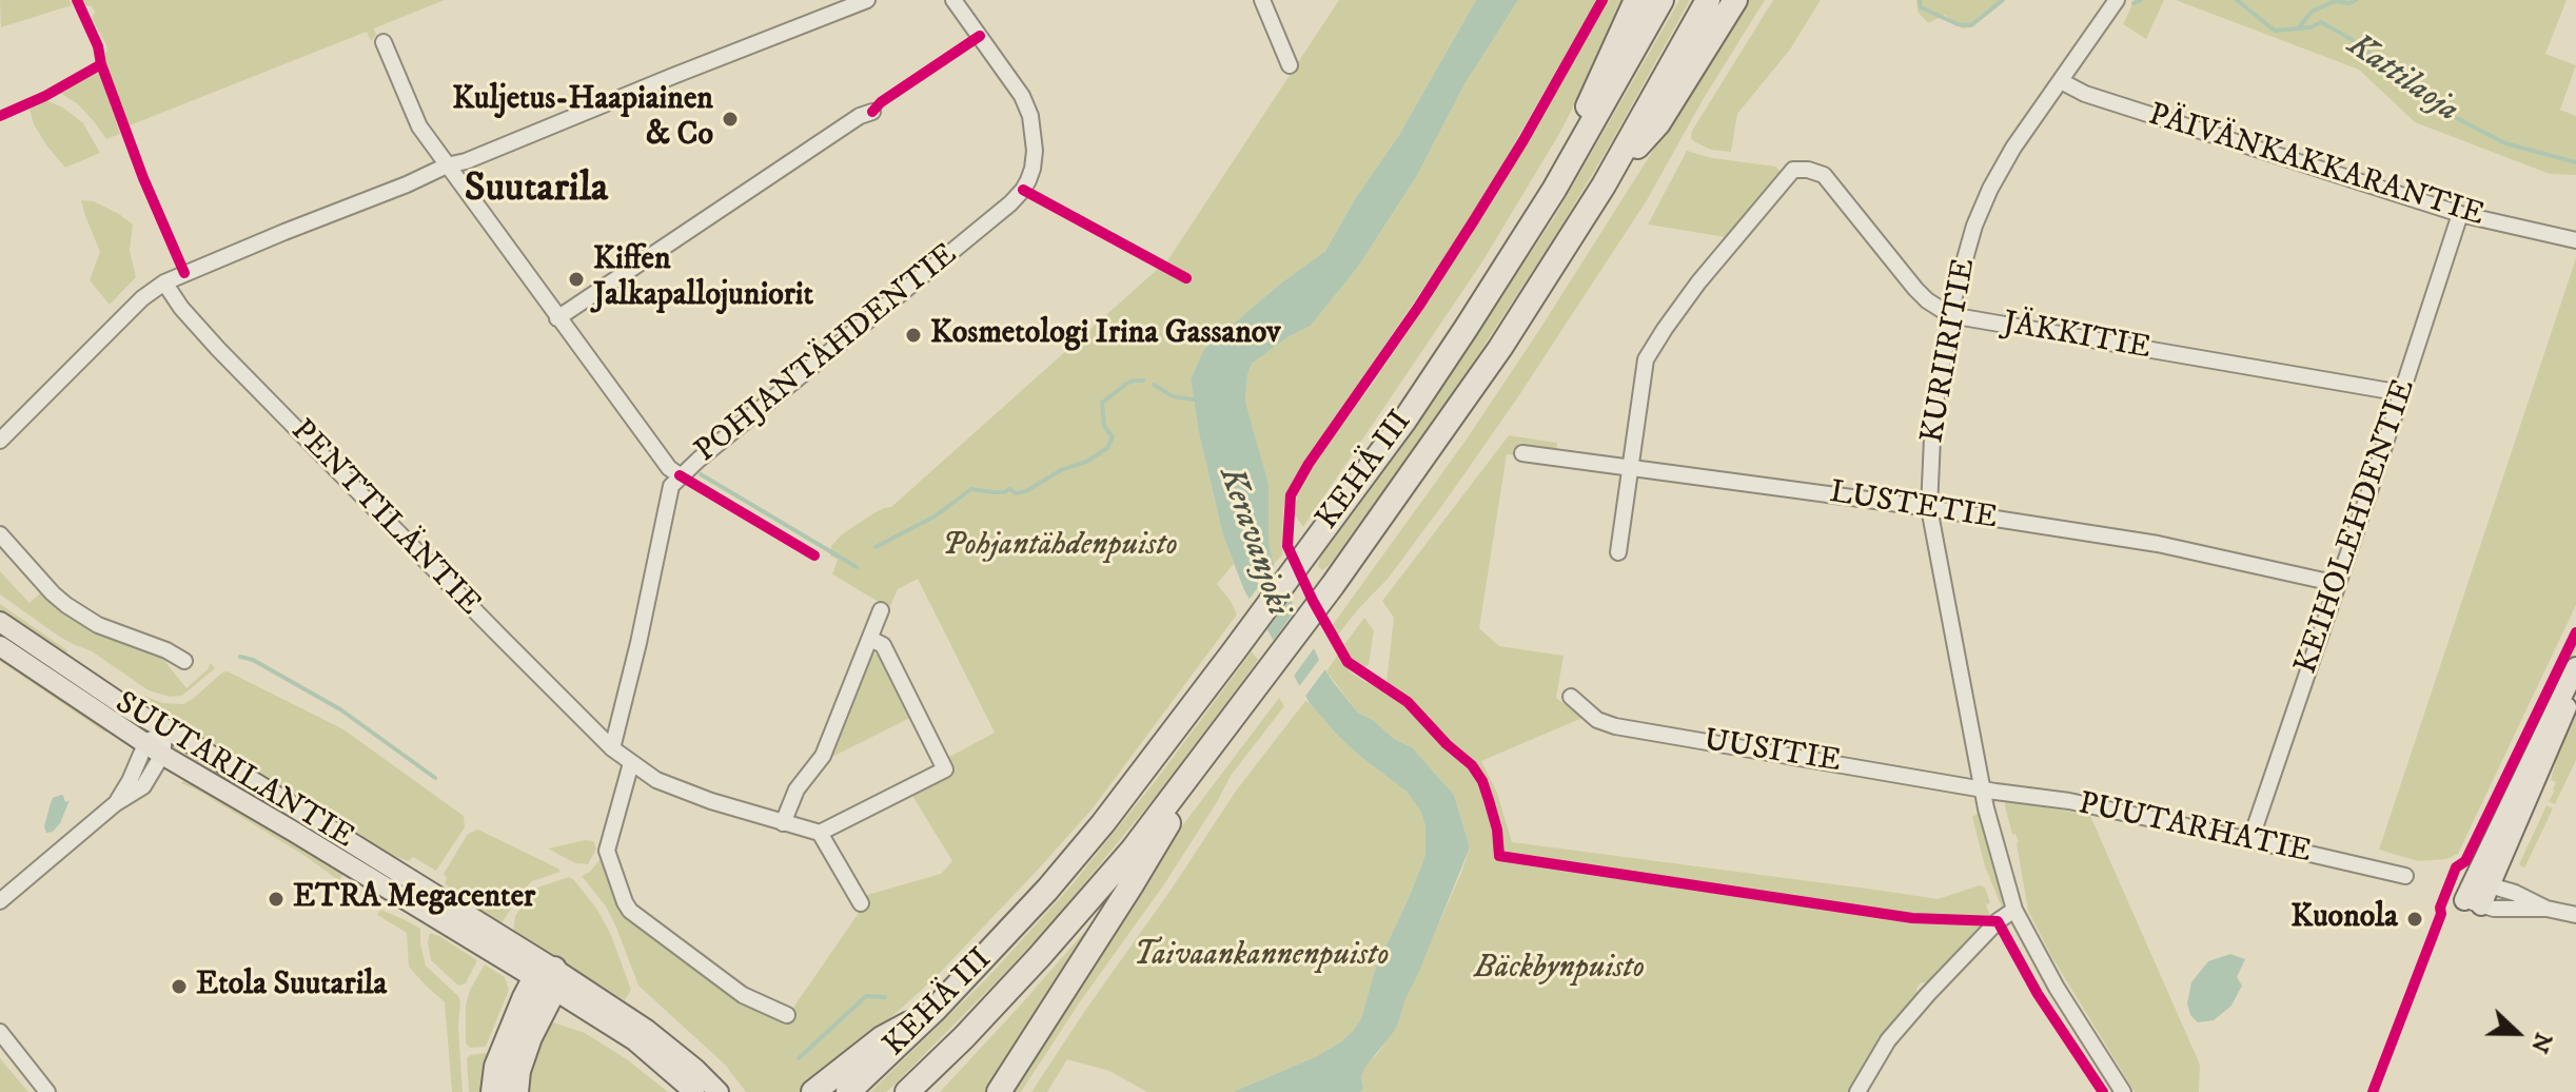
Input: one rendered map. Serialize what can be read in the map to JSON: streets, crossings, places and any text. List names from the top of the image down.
{
  "streets": {
    "highway": ["KEHÄ III"],
    "main road": ["SUUTARILANTIE"],
    "street": [
      "PÄIVÄNKAKKARANTIE",
      "JÄKKITIE",
      "KURIIRITIE",
      "POHJANTÄHDENTIE",
      "LUSTETIE",
      "PENTTILÄNTIE",
      "KEIHOLEHDENTIE",
      "UUSITIE",
      "PUUTARHATIE"
    ]
  },
  "crossings": [
    ["PÄIVÄNKAKKARANTIE", "KURIIRITIE"],
    ["PÄIVÄNKAKKARANTIE", "KEIHOLEHDENTIE"],
    ["JÄKKITIE", "KURIIRITIE"],
    ["JÄKKITIE", "LUSTETIE"],
    ["JÄKKITIE", "KEIHOLEHDENTIE"],
    ["KURIIRITIE", "LUSTETIE"],
    ["KURIIRITIE", "UUSITIE"],
    ["KURIIRITIE", "PUUTARHATIE"],
    ["POHJANTÄHDENTIE", "PENTTILÄNTIE"],
    ["LUSTETIE", "KEIHOLEHDENTIE"],
    ["KEIHOLEHDENTIE", "PUUTARHATIE"],
    ["UUSITIE", "PUUTARHATIE"]
  ],
  "districts": ["Suutarila"],
  "water": ["Kattilaoja", "Keravanjoki"],
  "parks": ["Pohjantähdenpuisto", "Taivaankannenpuisto", "Bäckbynpuisto"],
  "places": [
    "Kuljetus-Haapiainen & Co",
    "Kiffen Jalkapallojuniorit",
    "Kosmetologi Irina Gassanov",
    "ETRA Megacenter",
    "Kuonola",
    "Etola Suutarila"
  ],
  "north": "right"
}
